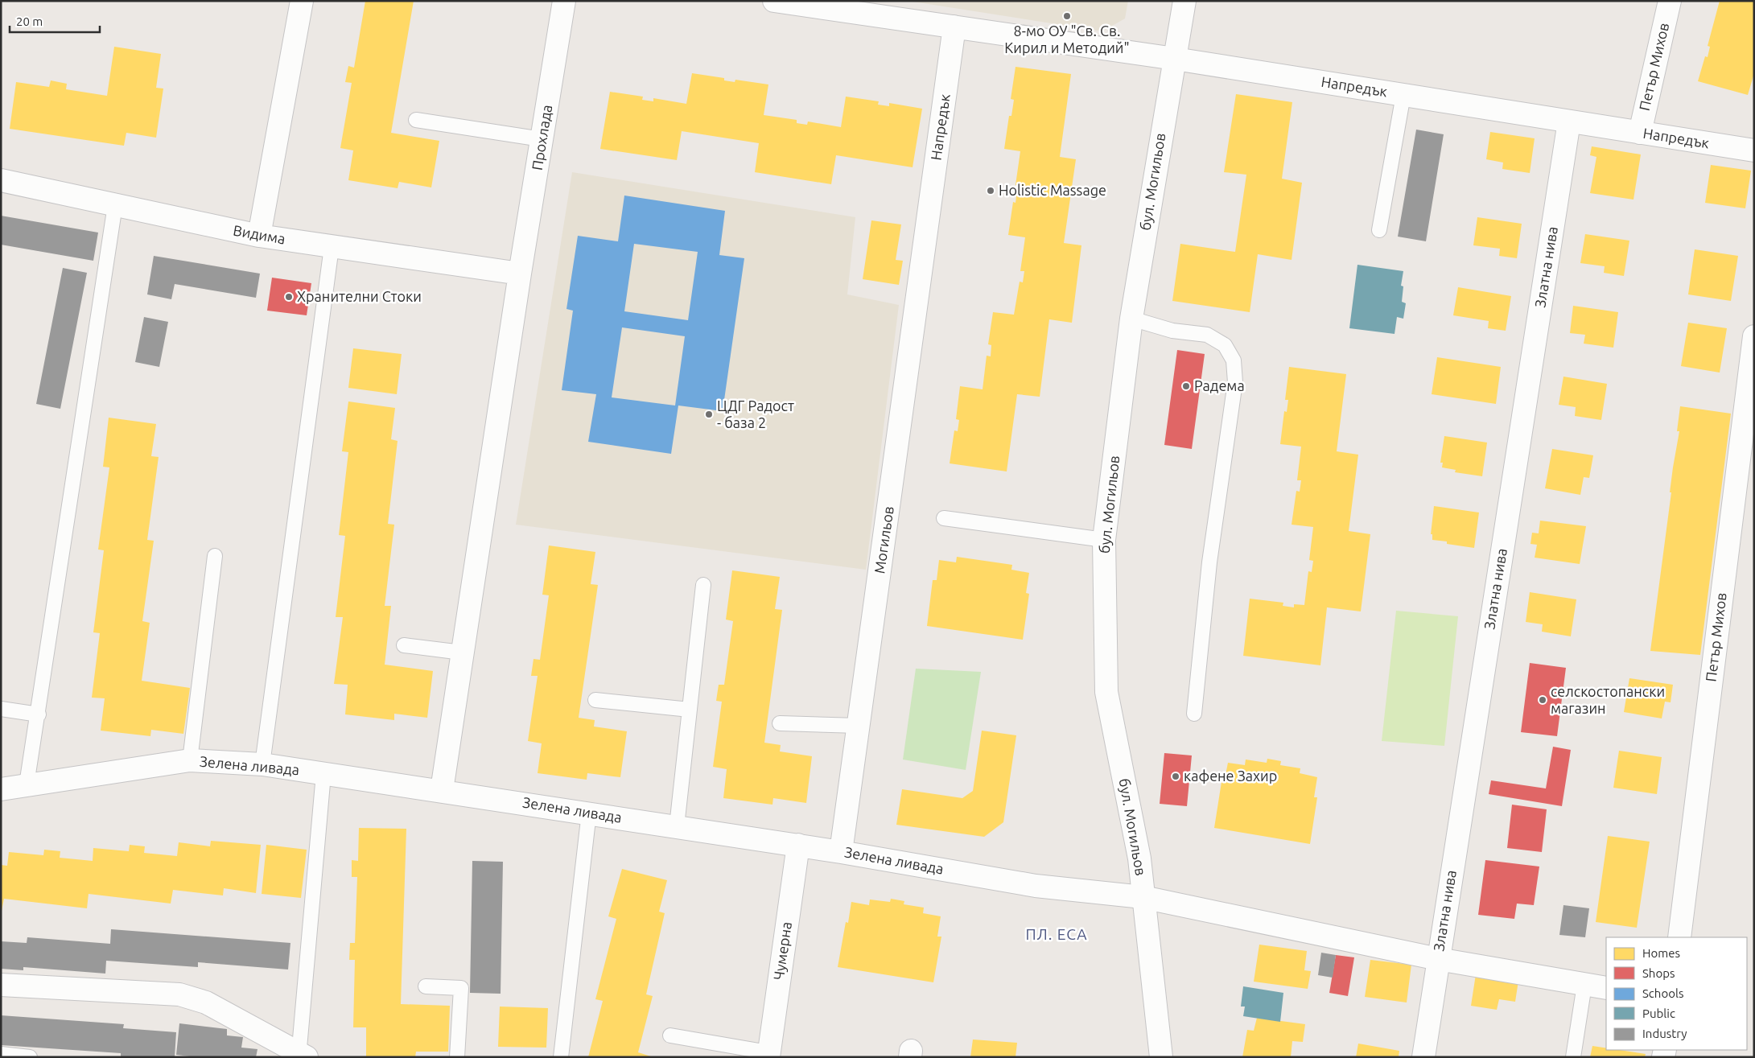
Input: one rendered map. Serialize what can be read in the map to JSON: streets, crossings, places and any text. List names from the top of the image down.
{
  "streets": {
    "street": [
      "Петър Михов",
      "Напредък",
      "Прохлада",
      "бул. Могильов",
      "Видима",
      "Златна нива",
      "Могильов",
      "Зелена ливада",
      "Чумерна"
    ]
  },
  "crossings": [
    ["Петър Михов", "Напредък"],
    ["Напредък", "бул. Могильов"],
    ["Напредък", "Златна нива"],
    ["Напредък", "Могильов"],
    ["Прохлада", "Видима"],
    ["Прохлада", "Зелена ливада"],
    ["бул. Могильов", "Зелена ливада"],
    ["Златна нива", "Зелена ливада"],
    ["Могильов", "Зелена ливада"],
    ["Зелена ливада", "Чумерна"]
  ],
  "districts": ["ПЛ. ЕСА"],
  "places": [
    "8-мо ОУ \"Св. Св. Кирил и Методий\"",
    "Holistic Massage",
    "Хранителни Стоки",
    "Радема",
    "ЦДГ Радост - база 2",
    "селскостопански магазин",
    "кафене Захир"
  ],
  "legend": [
    "Homes",
    "Shops",
    "Schools",
    "Public",
    "Industry"
  ],
  "scale_bar": "20 m"
}
